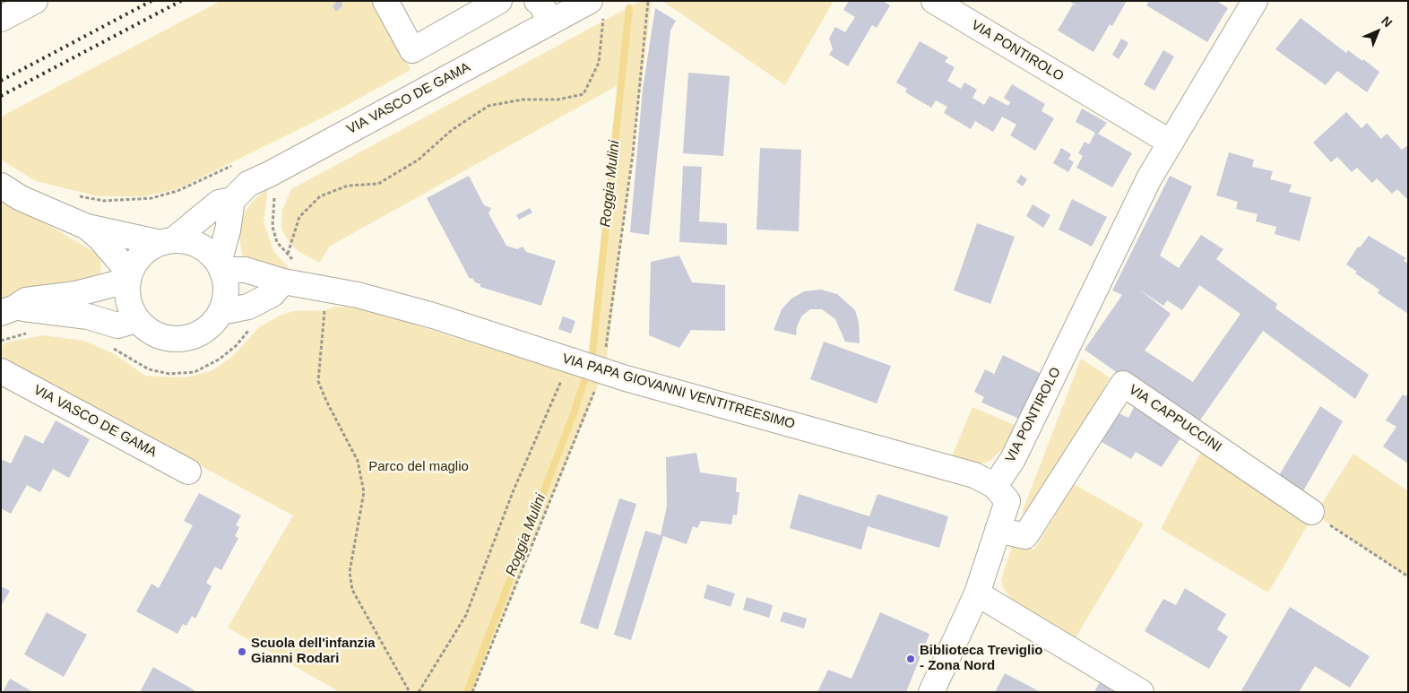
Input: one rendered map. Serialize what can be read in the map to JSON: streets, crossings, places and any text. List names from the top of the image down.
{
  "streets": {
    "street": [
      "VIA PONTIROLO",
      "VIA VASCO DE GAMA",
      "VIA PAPA GIOVANNI VENTITREESIMO",
      "VIA CAPPUCCINI"
    ]
  },
  "crossings": [
    ["VIA PONTIROLO", "VIA PAPA GIOVANNI VENTITREESIMO"],
    ["VIA VASCO DE GAMA", "VIA PAPA GIOVANNI VENTITREESIMO"]
  ],
  "water": ["Roggia Mulini"],
  "parks": ["Parco del maglio"],
  "places": ["Scuola dell'infanzia Gianni Rodari", "Biblioteca Treviglio - Zona Nord"],
  "north": "top right"
}
